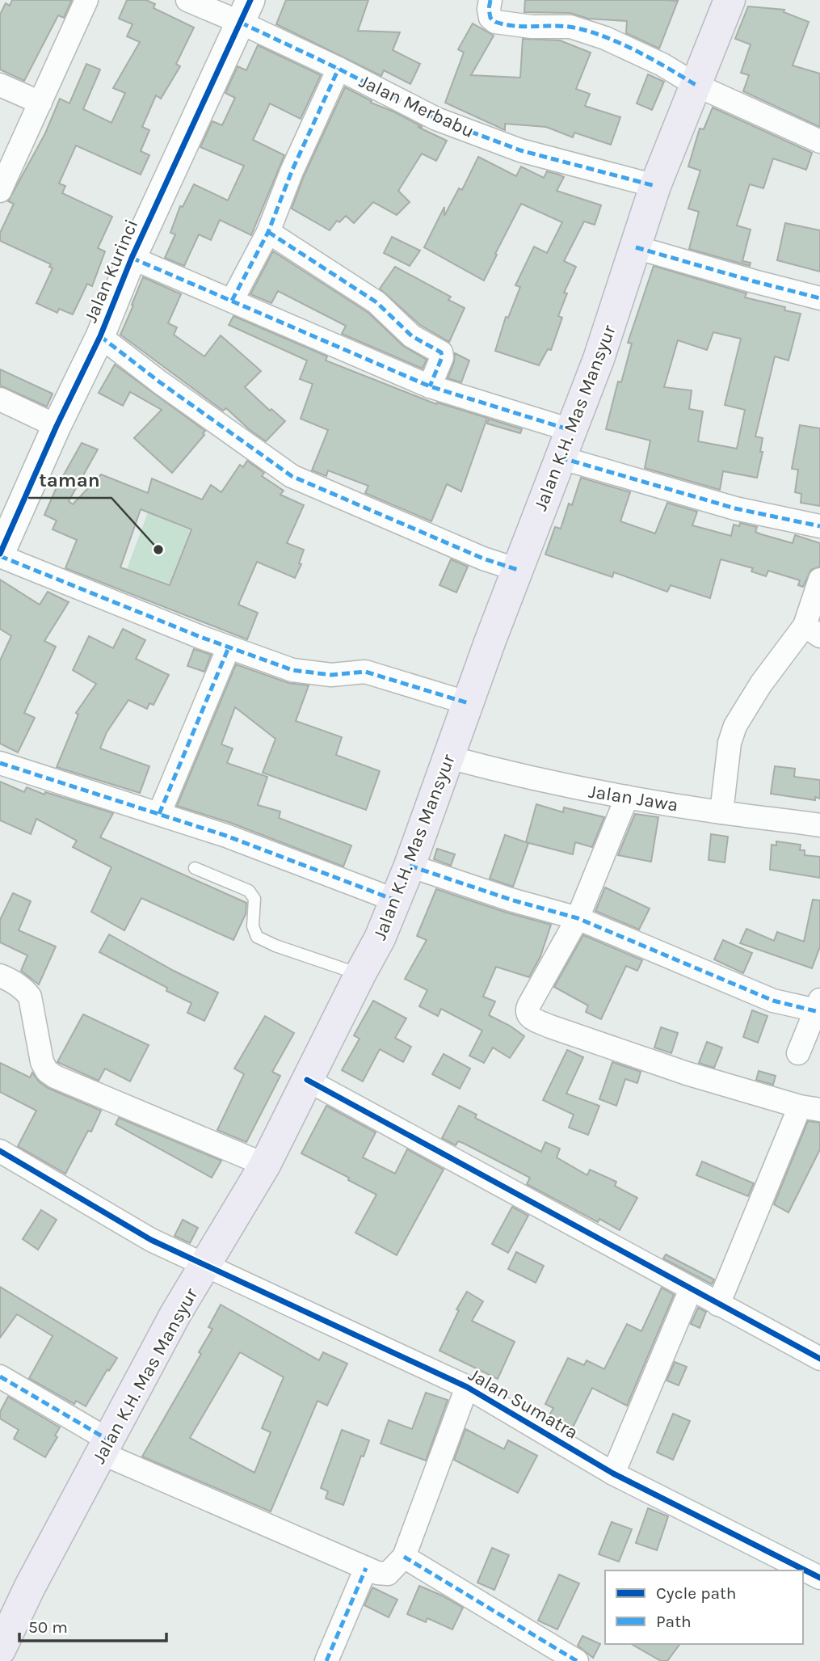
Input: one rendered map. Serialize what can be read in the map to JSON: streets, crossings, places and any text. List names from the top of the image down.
{
  "streets": {
    "highway": ["Jalan K.H. Mas Mansyur"],
    "street": [
      "Jalan Merbabu",
      "Jalan Kurinci",
      "Jalan Jawa",
      "Jalan Sumatra"
    ]
  },
  "crossings": [
    ["Jalan Merbabu", "Jalan Kurinci"],
    ["Jalan Merbabu", "Jalan K.H. Mas Mansyur"],
    ["Jalan K.H. Mas Mansyur", "Jalan Jawa"],
    ["Jalan K.H. Mas Mansyur", "Jalan Sumatra"]
  ],
  "places": ["taman"],
  "legend": ["Cycle path", "Path"],
  "scale_bar": "50 m"
}
